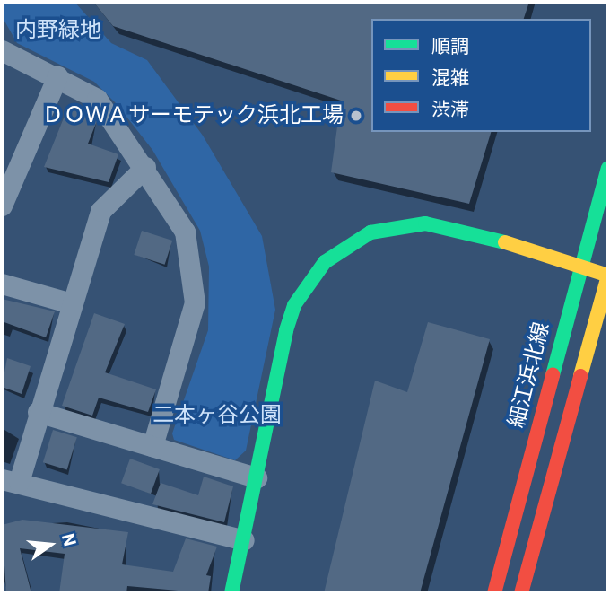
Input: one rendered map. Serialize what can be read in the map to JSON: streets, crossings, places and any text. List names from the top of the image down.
{
  "streets": {
    "main road": ["細江浜北線"]
  },
  "parks": ["内野緑地", "二本ヶ谷公園"],
  "places": ["ＤＯＷＡサーモテック浜北工場"],
  "legend": ["順調", "混雑", "渋滞"],
  "north": "right"
}
